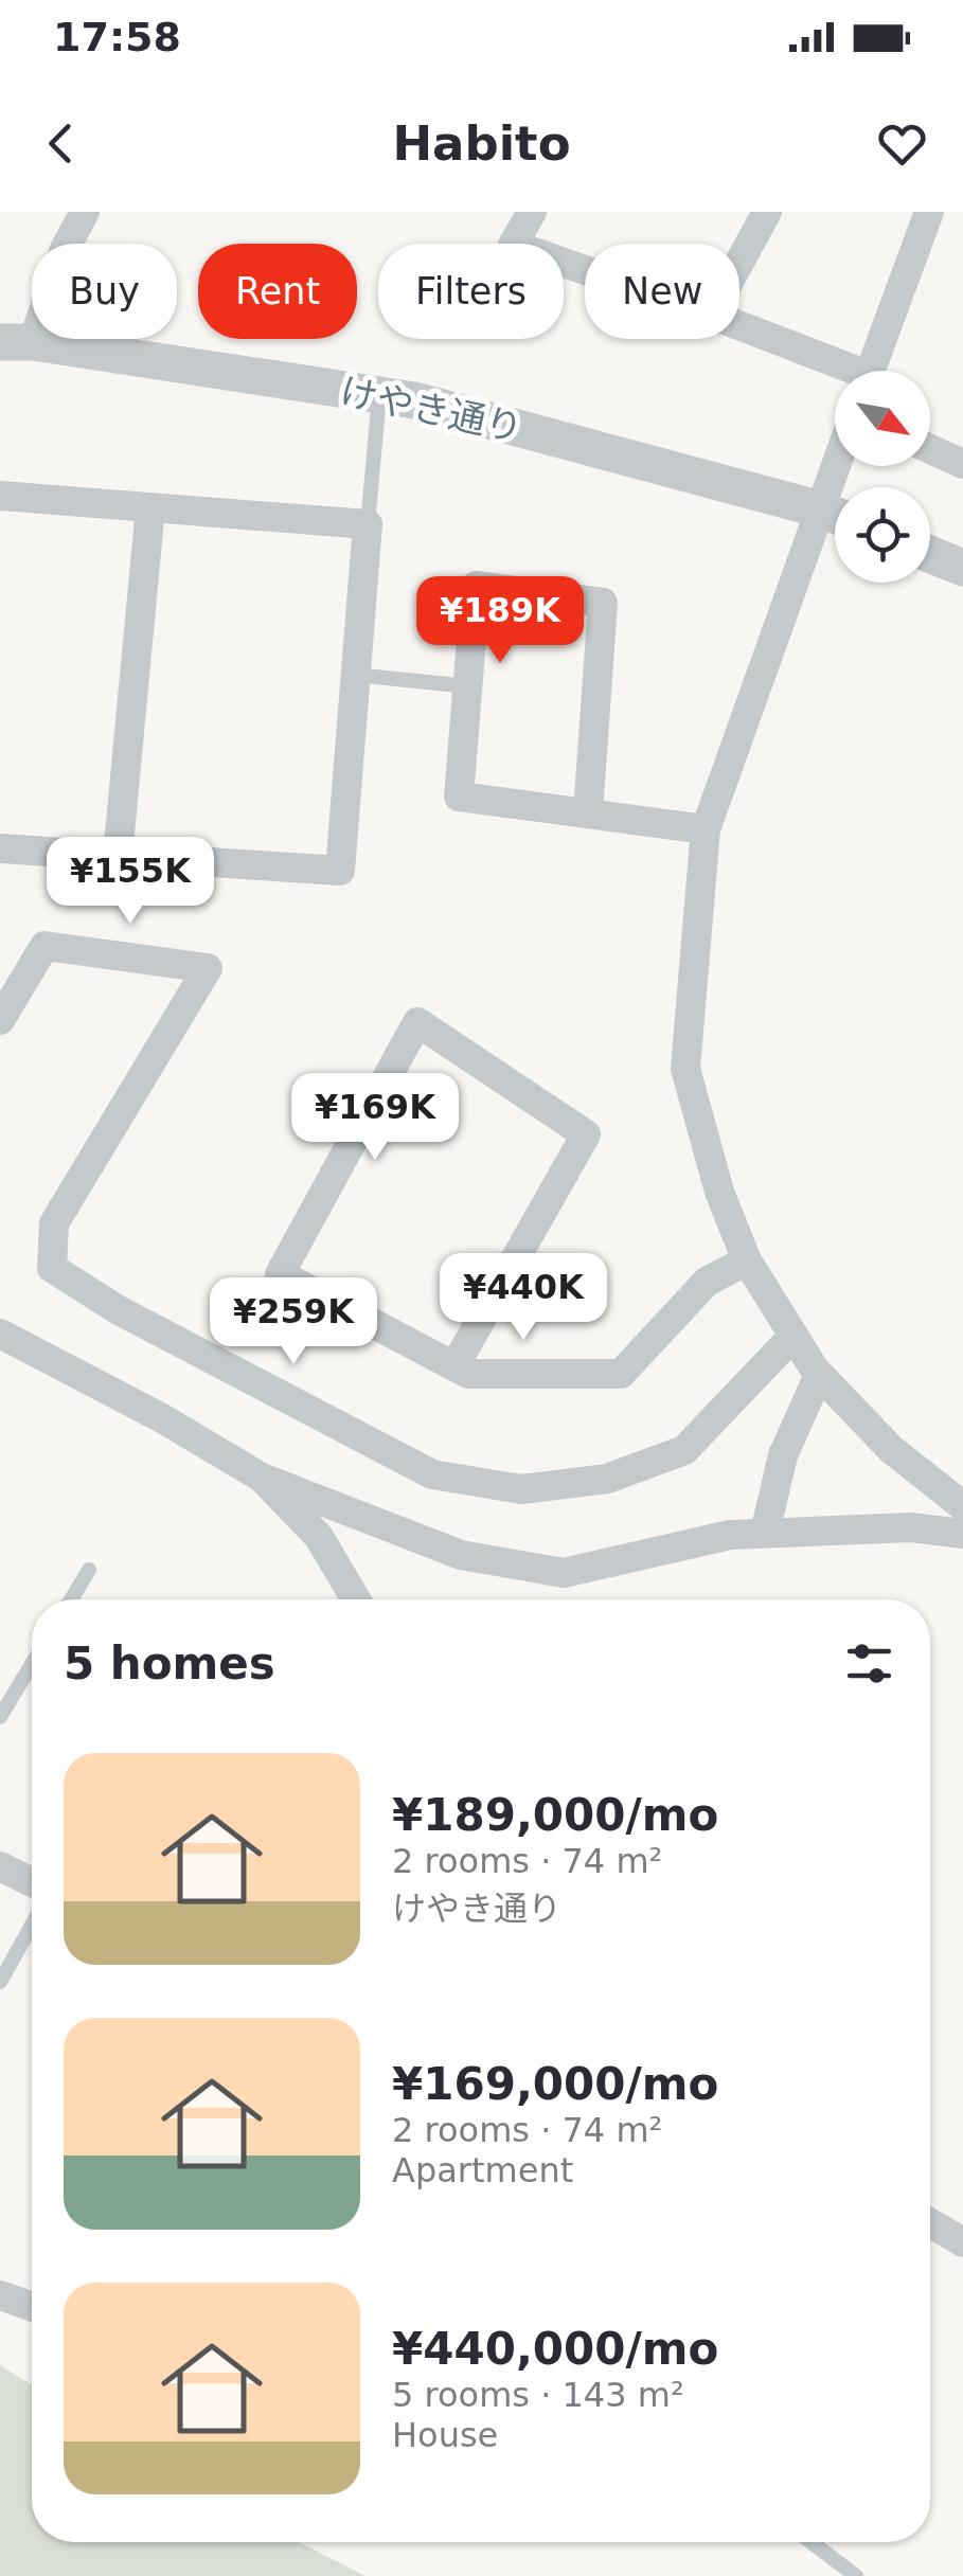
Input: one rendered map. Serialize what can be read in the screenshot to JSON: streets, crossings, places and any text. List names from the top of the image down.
{
  "streets": {
    "street": ["けやき通り"]
  },
  "north": "bottom right",
  "page": {
    "status": "17:58",
    "header": "Habito",
    "chip": [
      "Buy",
      "Rent",
      "Filters",
      "New"
    ],
    "price": [
      "¥189K",
      "¥155K",
      "¥169K",
      "¥440K",
      "¥259K"
    ],
    "heading": "5 homes",
    "list": [
      {
        "name": "¥189,000/mo",
        "note": "2 rooms · 74 m² · けやき通り"
      },
      {
        "name": "¥169,000/mo",
        "note": "2 rooms · 74 m² · Apartment"
      },
      {
        "name": "¥440,000/mo",
        "note": "5 rooms · 143 m² · House"
      }
    ]
  }
}
